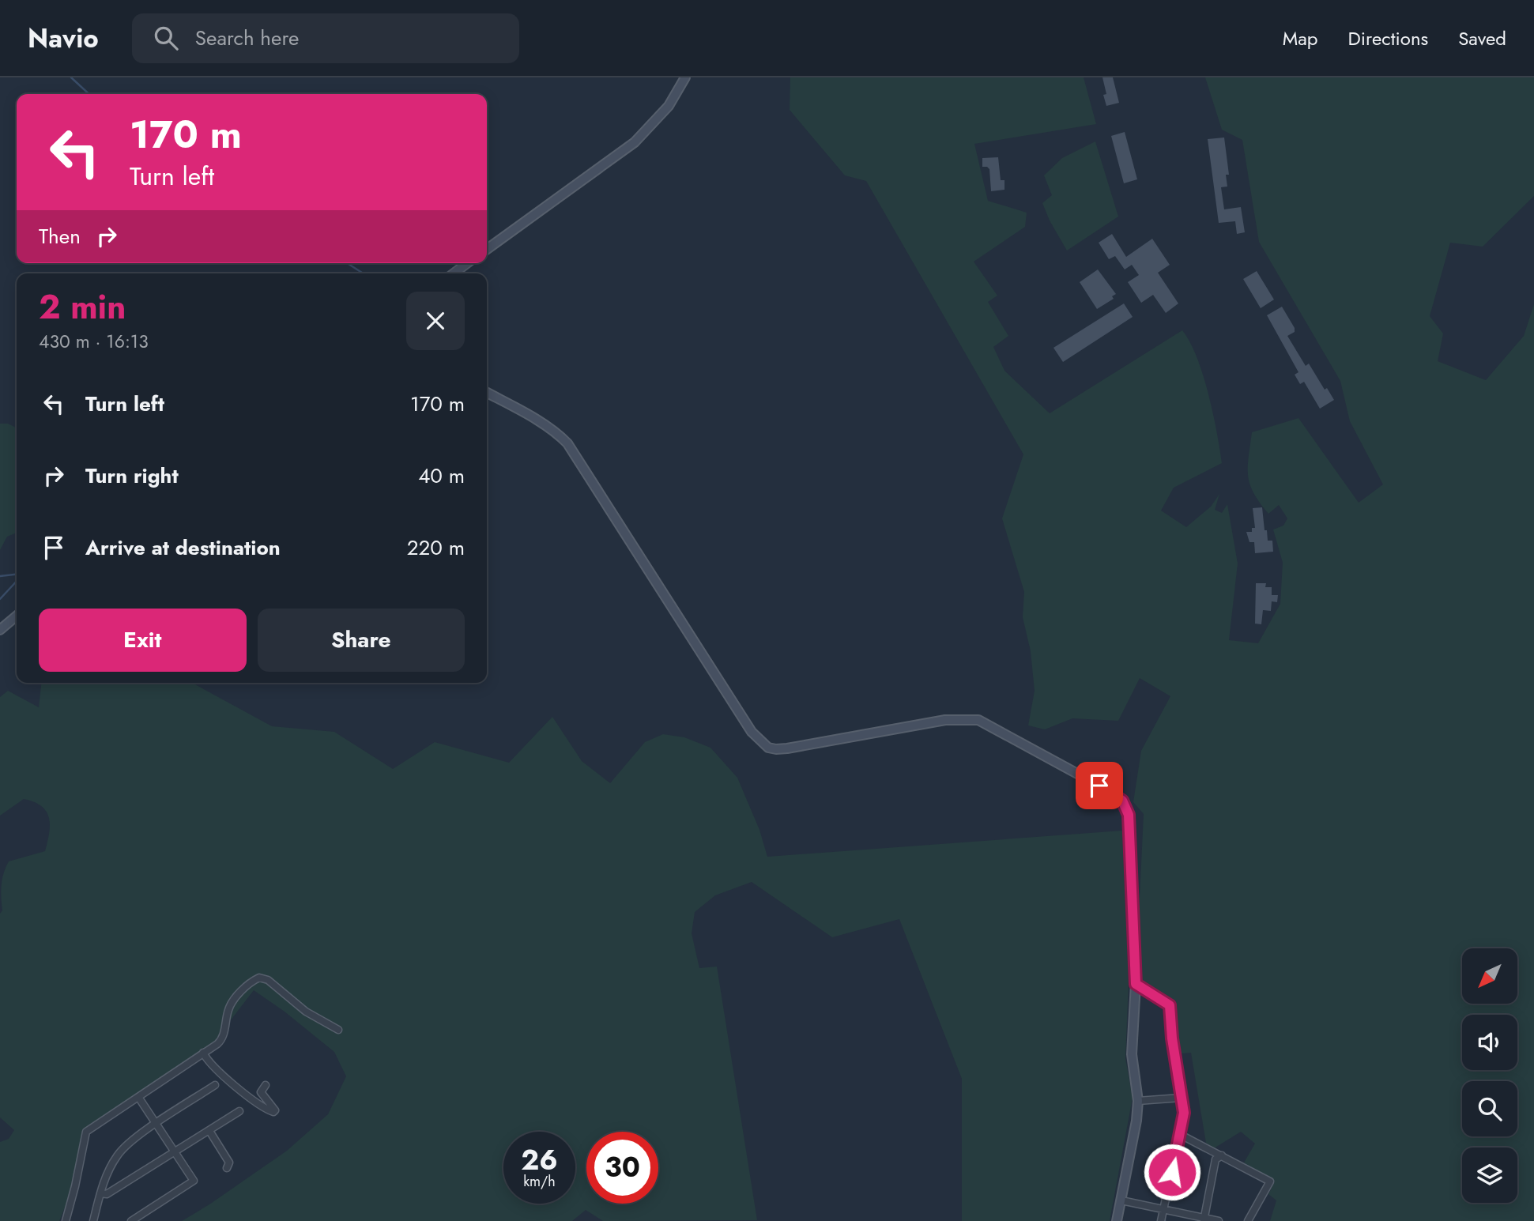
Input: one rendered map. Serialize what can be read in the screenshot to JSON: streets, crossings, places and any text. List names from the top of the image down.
{
  "north": "bottom left",
  "page": {
    "header": "Navio",
    "search": "Search here",
    "nav": ["Map", "Directions", "Saved"],
    "turn": ["170 m", "Turn left"],
    "then": "Then",
    "heading": ["2 min", "430 m · 16:13"],
    "list": [
      {
        "name": "Turn left",
        "value": "170 m"
      },
      {
        "name": "Turn right",
        "value": "40 m"
      },
      {
        "name": "Arrive at destination",
        "value": "220 m"
      }
    ],
    "buttons": ["Exit", "Share"],
    "speed": "26 km/h",
    "limit": "30"
  }
}
